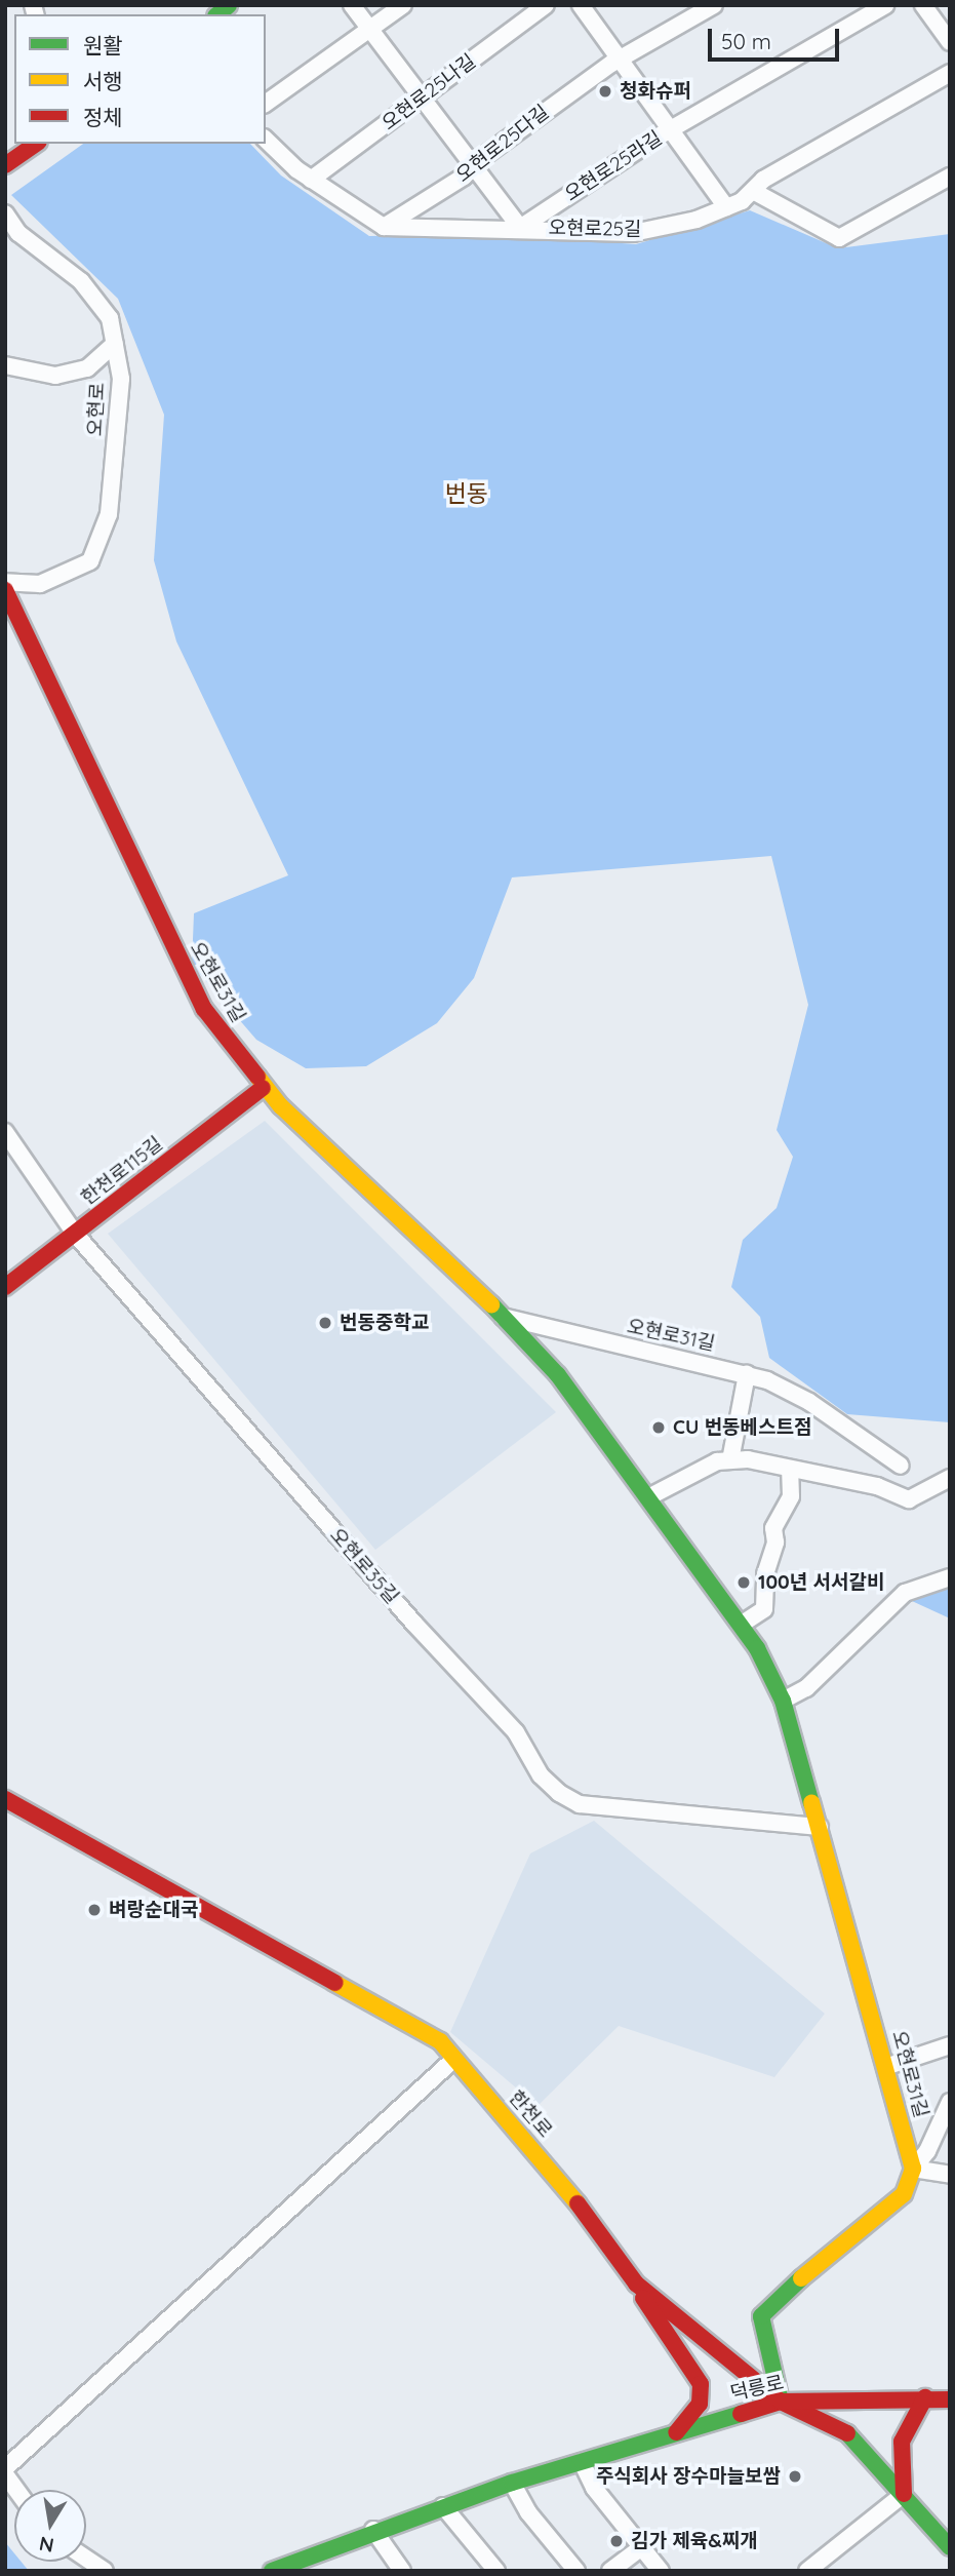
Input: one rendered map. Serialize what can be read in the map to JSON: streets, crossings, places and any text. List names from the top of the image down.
{
  "streets": {
    "street": [
      "오현로25나길",
      "오현로25다길",
      "오현로25라길",
      "오현로25길",
      "오현로",
      "오현로31길",
      "한천로115길",
      "오현로35길",
      "한천로",
      "덕릉로"
    ]
  },
  "crossings": [
    ["오현로25나길", "오현로25길"],
    ["오현로25다길", "오현로25길"],
    ["오현로25라길", "오현로25길"],
    ["오현로31길", "한천로115길"],
    ["오현로31길", "오현로35길"],
    ["한천로115길", "오현로35길"],
    ["한천로", "덕릉로"]
  ],
  "districts": ["번동"],
  "places": [
    "청화슈퍼",
    "번동중학교",
    "CU 번동베스트점",
    "100년 서서갈비",
    "벼랑순대국",
    "주식회사 장수마늘보쌈",
    "김가 제육&찌개"
  ],
  "legend": ["원활", "서행", "정체"],
  "scale_bar": "50 m",
  "north": "bottom"
}
